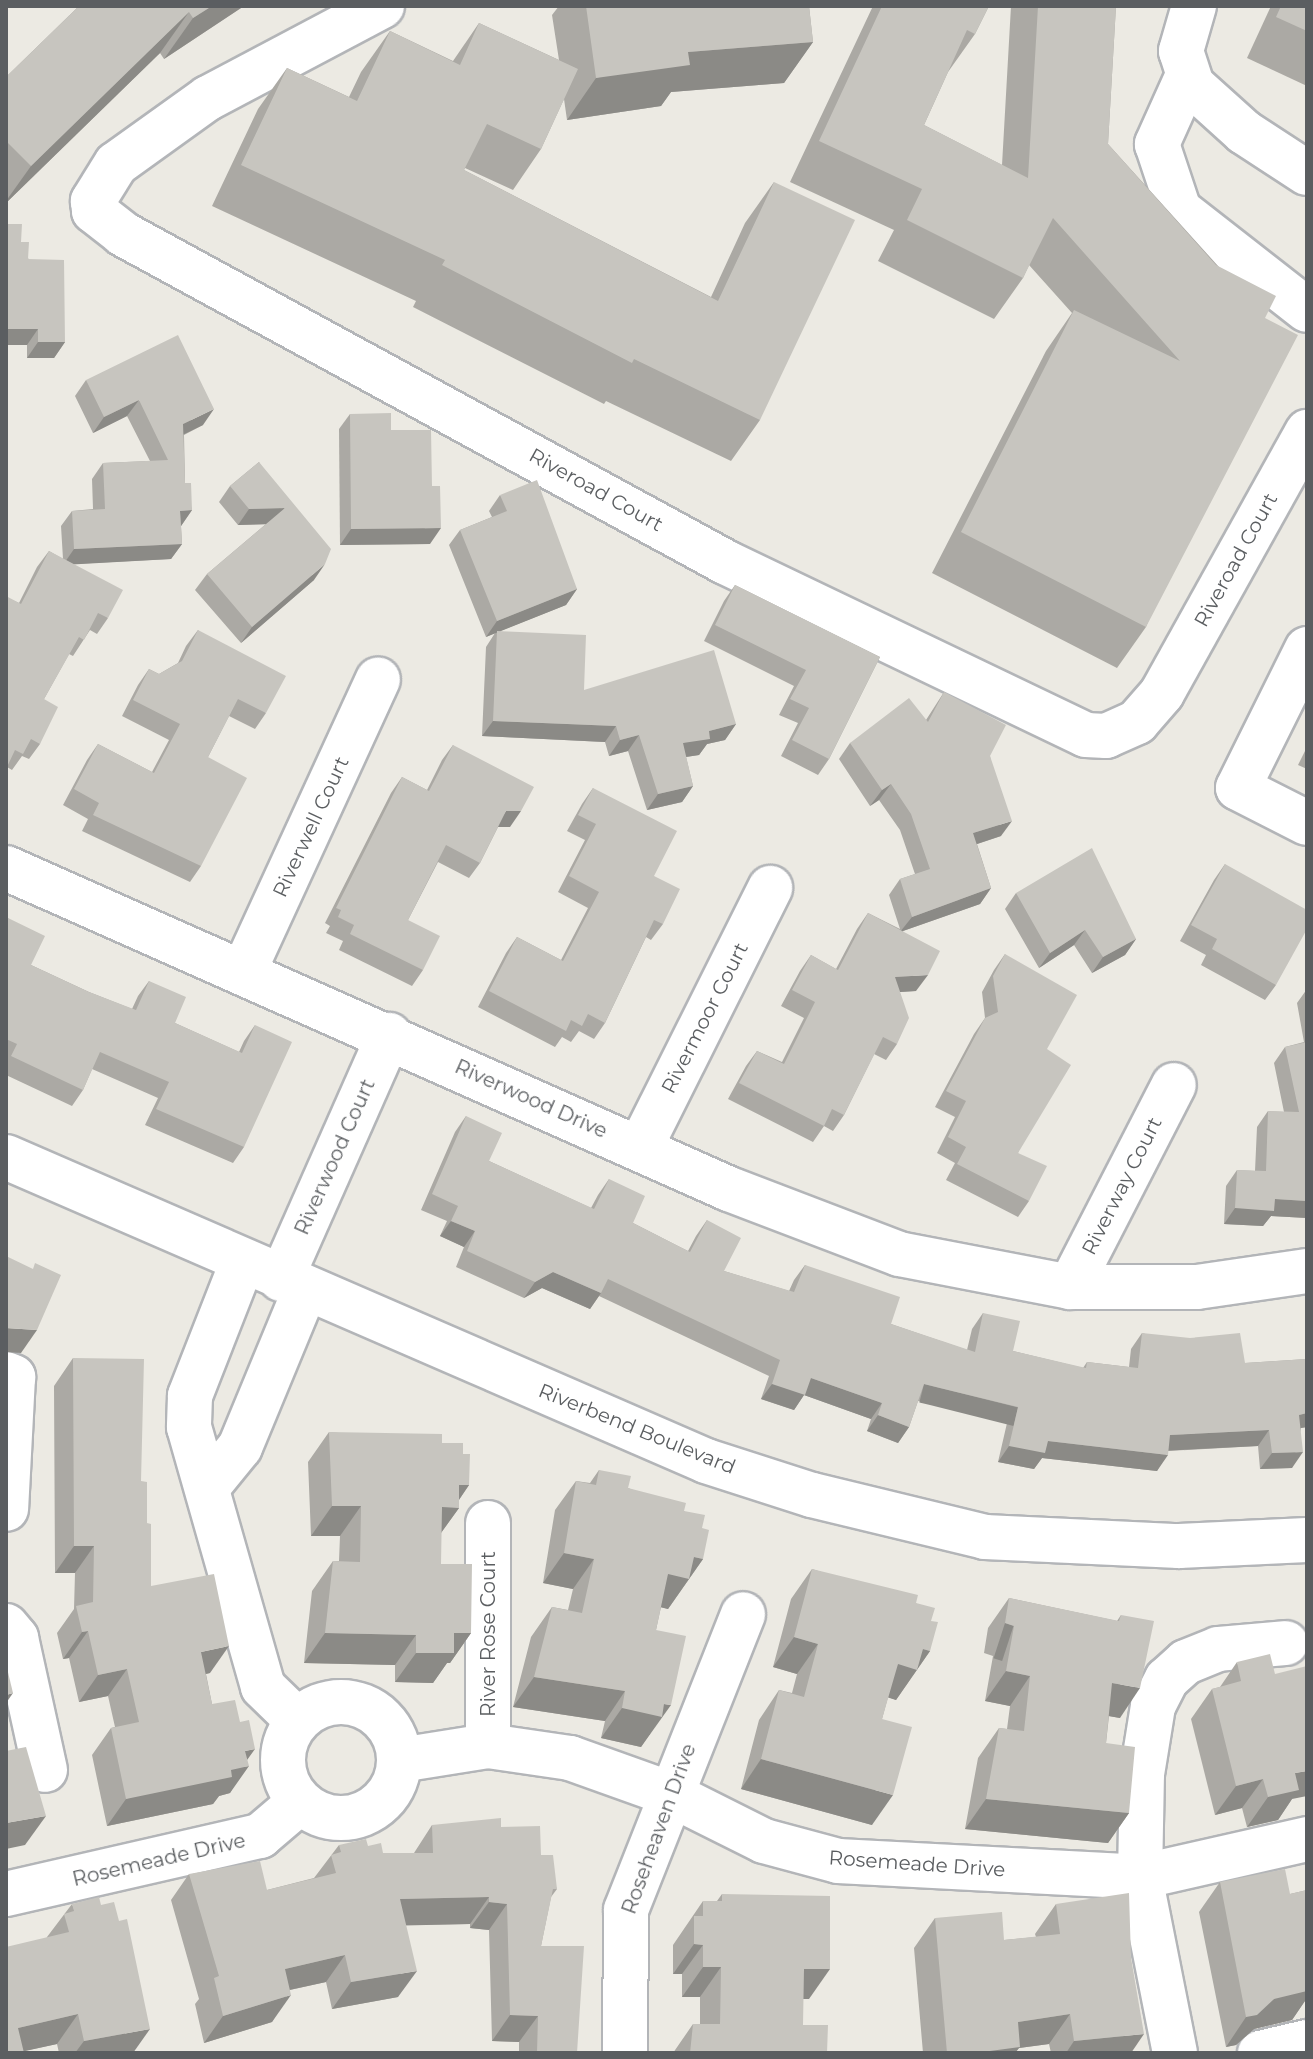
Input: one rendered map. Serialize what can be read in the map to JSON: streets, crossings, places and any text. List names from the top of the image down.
{
  "streets": {
    "street": [
      "Riveroad Court",
      "Riverwell Court",
      "Rivermoor Court",
      "Riverwood Drive",
      "Riverwood Court",
      "Riverway Court",
      "Riverbend Boulevard",
      "River Rose Court",
      "Roseheaven Drive",
      "Rosemeade Drive"
    ]
  },
  "crossings": [
    ["Riverwell Court", "Riverwood Drive"],
    ["Rivermoor Court", "Riverwood Drive"],
    ["Riverwood Drive", "Riverwood Court"],
    ["Riverwood Drive", "Riverway Court"],
    ["Riverwood Court", "Riverbend Boulevard"],
    ["River Rose Court", "Rosemeade Drive"],
    ["Roseheaven Drive", "Rosemeade Drive"]
  ]
}
